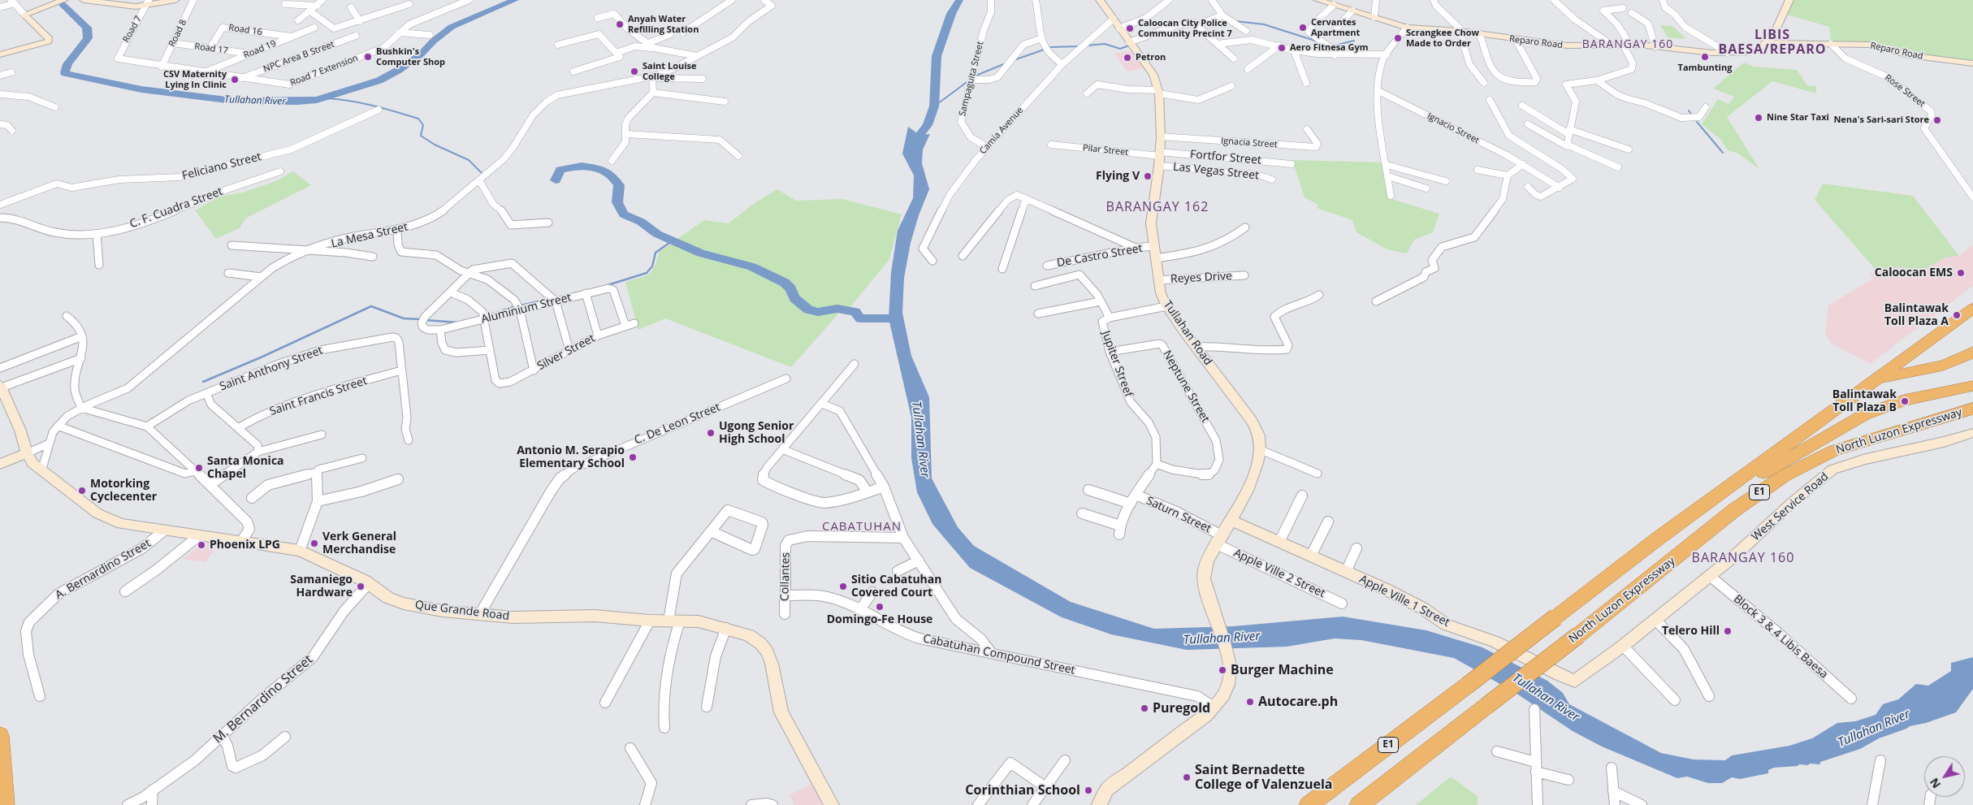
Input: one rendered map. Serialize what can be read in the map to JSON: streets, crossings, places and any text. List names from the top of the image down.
{
  "streets": {
    "highway": ["North Luzon Expressway", "E1"],
    "main road": [
      "Reparo Road",
      "Tullahan Road",
      "West Service Road",
      "Apple Ville 1 Street",
      "Que Grande Road"
    ],
    "street": [
      "Road 7",
      "Road 16",
      "Road 8",
      "Road 17",
      "Road 19",
      "NPC Area B Street",
      "Road 7 Extension",
      "Sampaguita Street",
      "Rose Street",
      "Ignacio Street",
      "Camia Avenue",
      "Ignacia Street",
      "Pilar Street",
      "Fortfor Street",
      "Feliciano Street",
      "Las Vegas Street",
      "C. F. Cuadra Street",
      "La Mesa Street",
      "De Castro Street",
      "Reyes Drive",
      "Aluminium Street",
      "Silver Street",
      "Jupiter Streef",
      "Saint Anthony Street",
      "Neptune Street",
      "Saint Francis Street",
      "C. De Leon Street",
      "Saturn Street",
      "A. Bernardino Street",
      "Apple Ville 2 Street",
      "Collantes",
      "Block 3 & 4 Libis Baesa",
      "Cabatuhan Compound Street",
      "M. Bernardino Street"
    ]
  },
  "crossings": [
    ["Road 7", "Road 7 Extension"],
    ["Road 16", "Road 17"],
    ["Road 16", "Road 19"],
    ["Road 8", "Road 17"],
    ["Road 8", "Road 7 Extension"],
    ["Reparo Road", "Rose Street"],
    ["Road 17", "Road 19"],
    ["Road 19", "Road 7 Extension"],
    ["NPC Area B Street", "Road 7 Extension"],
    ["Sampaguita Street", "Camia Avenue"],
    ["Camia Avenue", "Tullahan Road"],
    ["Ignacia Street", "Tullahan Road"],
    ["Pilar Street", "Fortfor Street"],
    ["Pilar Street", "Las Vegas Street"],
    ["Pilar Street", "Tullahan Road"],
    ["Fortfor Street", "Las Vegas Street"],
    ["Fortfor Street", "Tullahan Road"],
    ["Las Vegas Street", "Tullahan Road"],
    ["La Mesa Street", "Que Grande Road"],
    ["De Castro Street", "Tullahan Road"],
    ["Reyes Drive", "Tullahan Road"],
    ["Aluminium Street", "Silver Street"],
    ["Tullahan Road", "Saturn Street"],
    ["Tullahan Road", "Apple Ville 2 Street"],
    ["Tullahan Road", "Apple Ville 1 Street"],
    ["Tullahan Road", "Cabatuhan Compound Street"],
    ["Jupiter Streef", "Neptune Street"],
    ["Saint Anthony Street", "Saint Francis Street"],
    ["C. De Leon Street", "Que Grande Road"],
    ["West Service Road", "Apple Ville 1 Street"],
    ["West Service Road", "Block 3 & 4 Libis Baesa"],
    ["Saturn Street", "Apple Ville 2 Street"],
    ["A. Bernardino Street", "Que Grande Road"],
    ["Collantes", "Cabatuhan Compound Street"],
    ["Que Grande Road", "M. Bernardino Street"]
  ],
  "districts": [
    "LIBIS BAESA/REPARO",
    "BARANGAY 160",
    "BARANGAY 162",
    "CABATUHAN",
    "BARANGAY 160"
  ],
  "water": ["Tullahan River"],
  "places": [
    "Anyah Water Refilling Station",
    "Cervantes Apartment",
    "Caloocan City Police Community Precint 7",
    "Scrangkee Chow Made to Order",
    "Aero Fitnesa Gym",
    "Bushkin's Computer Shop",
    "Tambunting",
    "Petron",
    "Saint Louise College",
    "CSV Maternity Lying In Clinic",
    "Nine Star Taxi",
    "Nena's Sari-sari Store",
    "Flying V",
    "Caloocan EMS",
    "Balintawak Toll Plaza A",
    "Balintawak Toll Plaza B",
    "Ugong Senior High School",
    "Antonio M. Serapio Elementary School",
    "Santa Monica Chapel",
    "Motorking Cyclecenter",
    "Verk General Merchandise",
    "Phoenix LPG",
    "Samaniego Hardware",
    "Sitio Cabatuhan Covered Court",
    "Domingo-Fe House",
    "Telero Hill",
    "Burger Machine",
    "Autocare.ph",
    "Puregold",
    "Saint Bernadette College of Valenzuela",
    "Corinthian School"
  ],
  "north": "bottom left"
}
